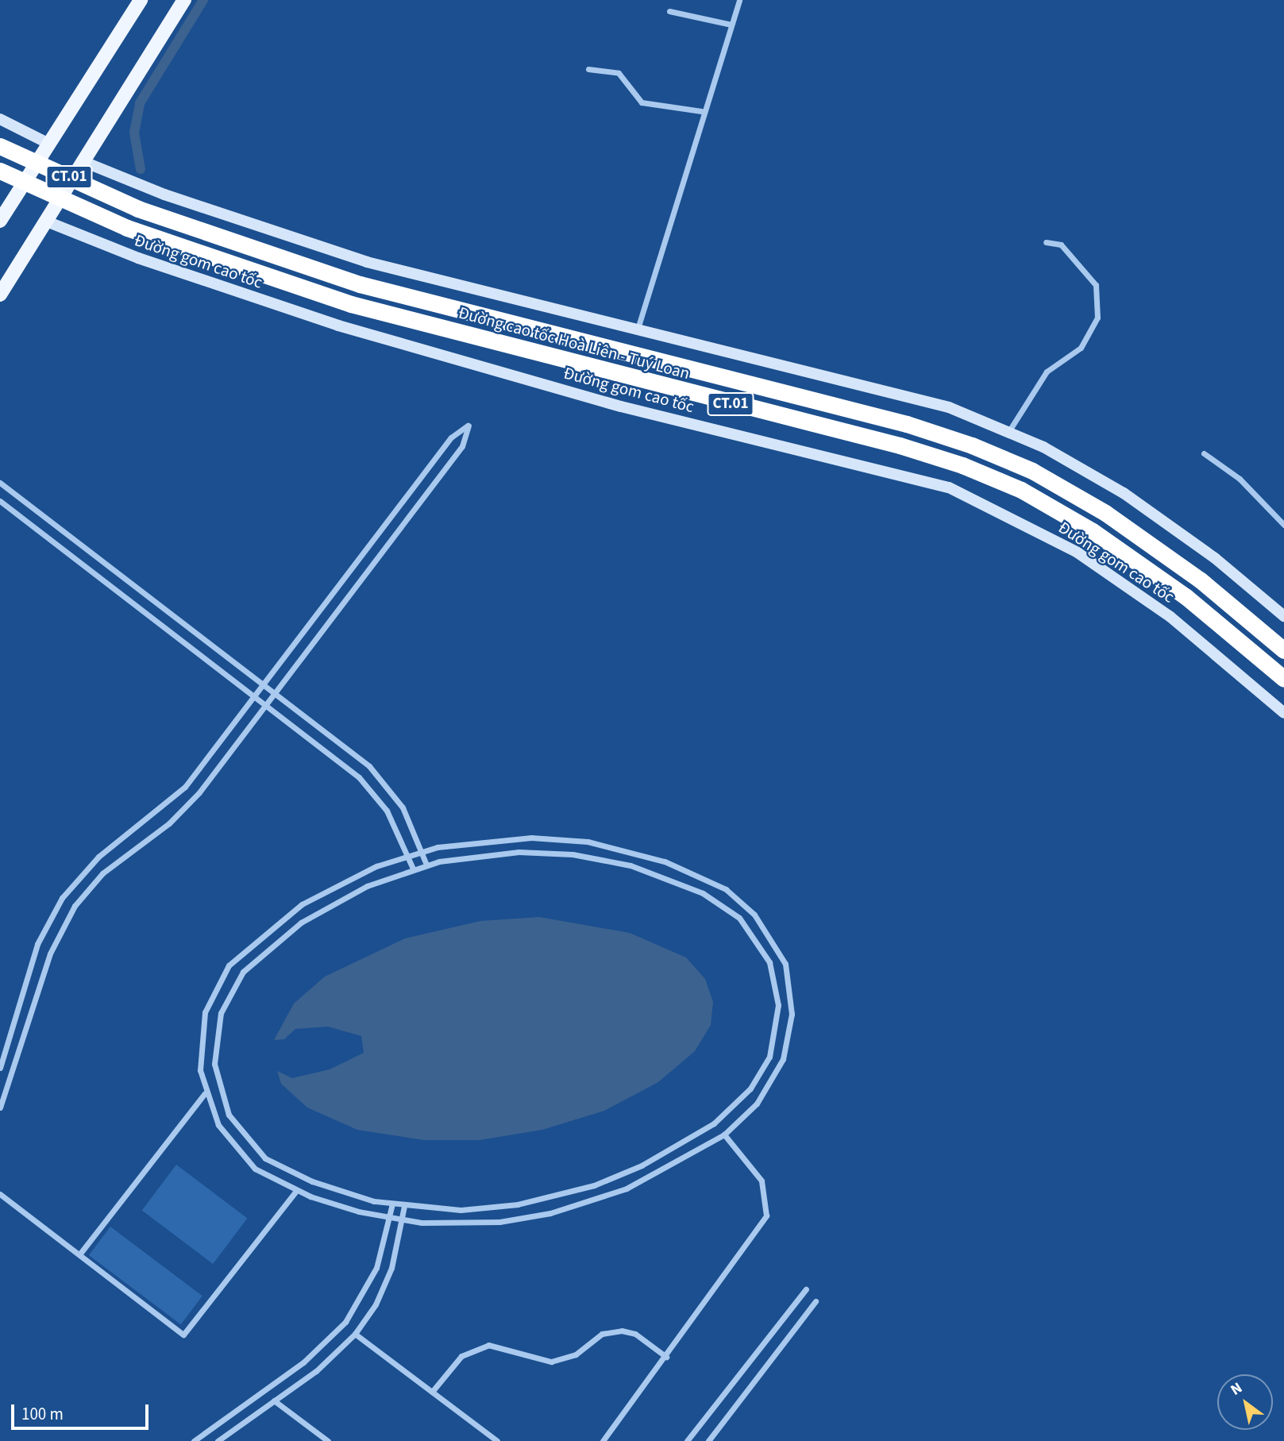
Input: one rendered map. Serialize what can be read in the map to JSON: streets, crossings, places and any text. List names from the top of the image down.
{
  "streets": {
    "highway": ["CT.01", "Đường cao tốc Hoà Liên - Tuý Loan"],
    "main road": ["Đường gom cao tốc"]
  },
  "scale_bar": "100 m",
  "north": "top left"
}
